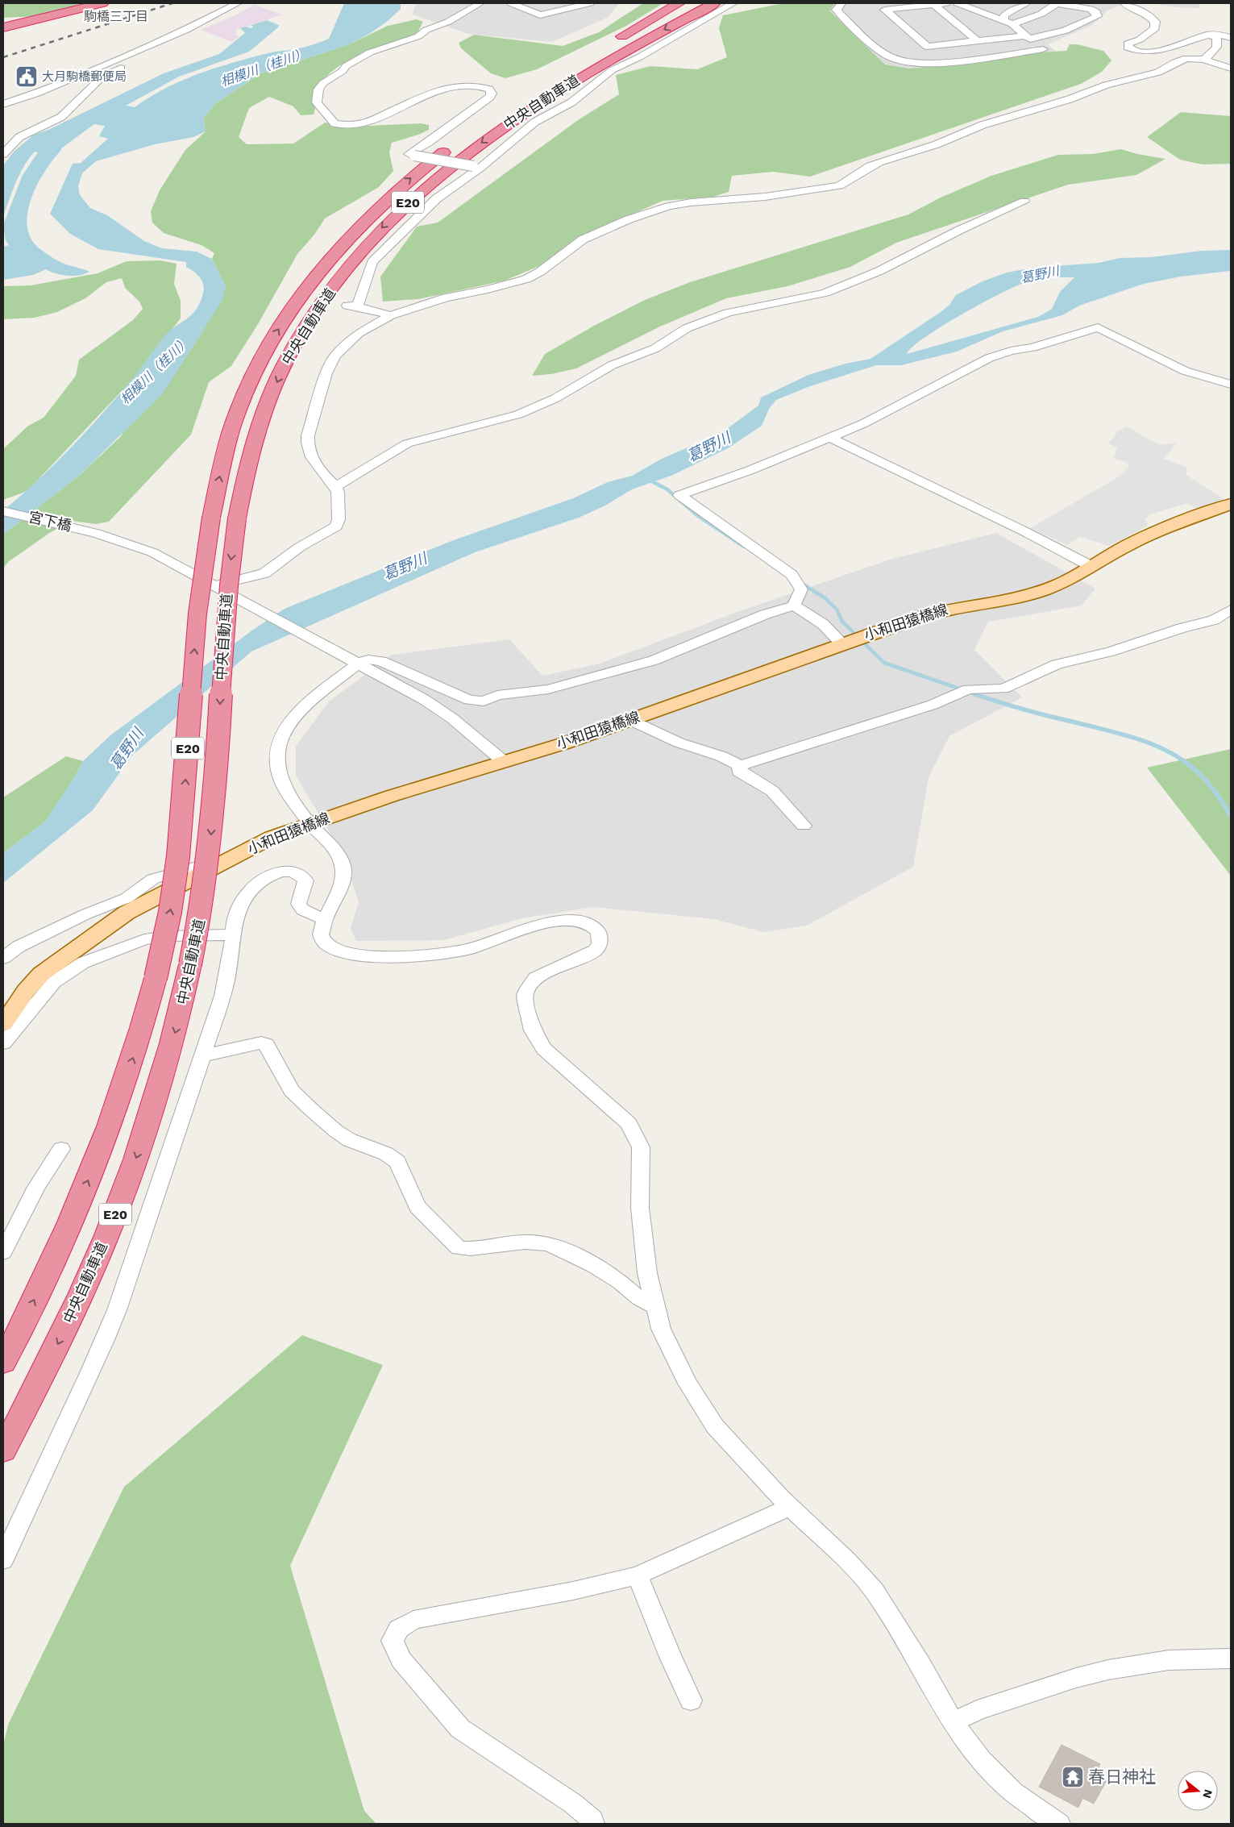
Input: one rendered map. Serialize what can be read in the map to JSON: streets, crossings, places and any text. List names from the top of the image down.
{
  "streets": {
    "highway": ["中央自動車道", "E20"],
    "main road": ["小和田猿橋線"],
    "street": ["宮下橋"]
  },
  "crossings": [
    ["宮下橋", "小和田猿橋線"]
  ],
  "districts": ["駒橋三丁目"],
  "water": ["相模川（桂川）", "葛野川"],
  "places": {
    "public building": ["大月駒橋郵便局"],
    "temple": ["春日神社"]
  },
  "north": "right"
}
